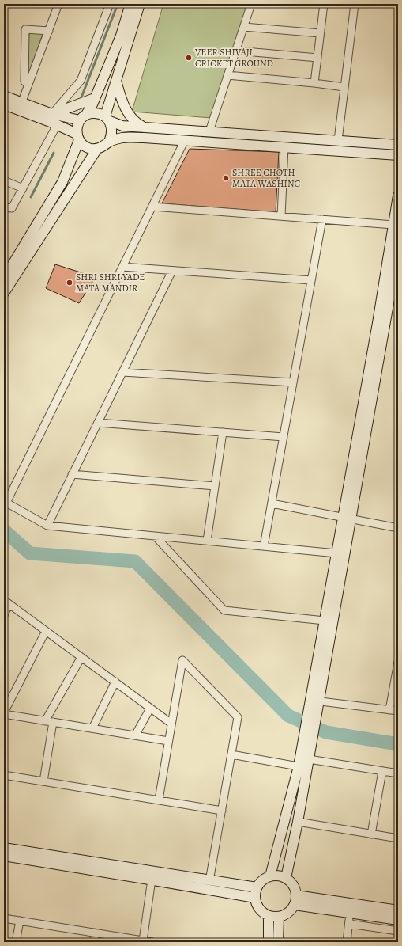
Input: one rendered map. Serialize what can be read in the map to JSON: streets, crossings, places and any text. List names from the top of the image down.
{
  "places": ["VEER SHIVAJI CRICKET GROUND", "SHREE CHOTH MATA WASHING", "SHRI SHRI YADE MATA MANDIR"]
}
